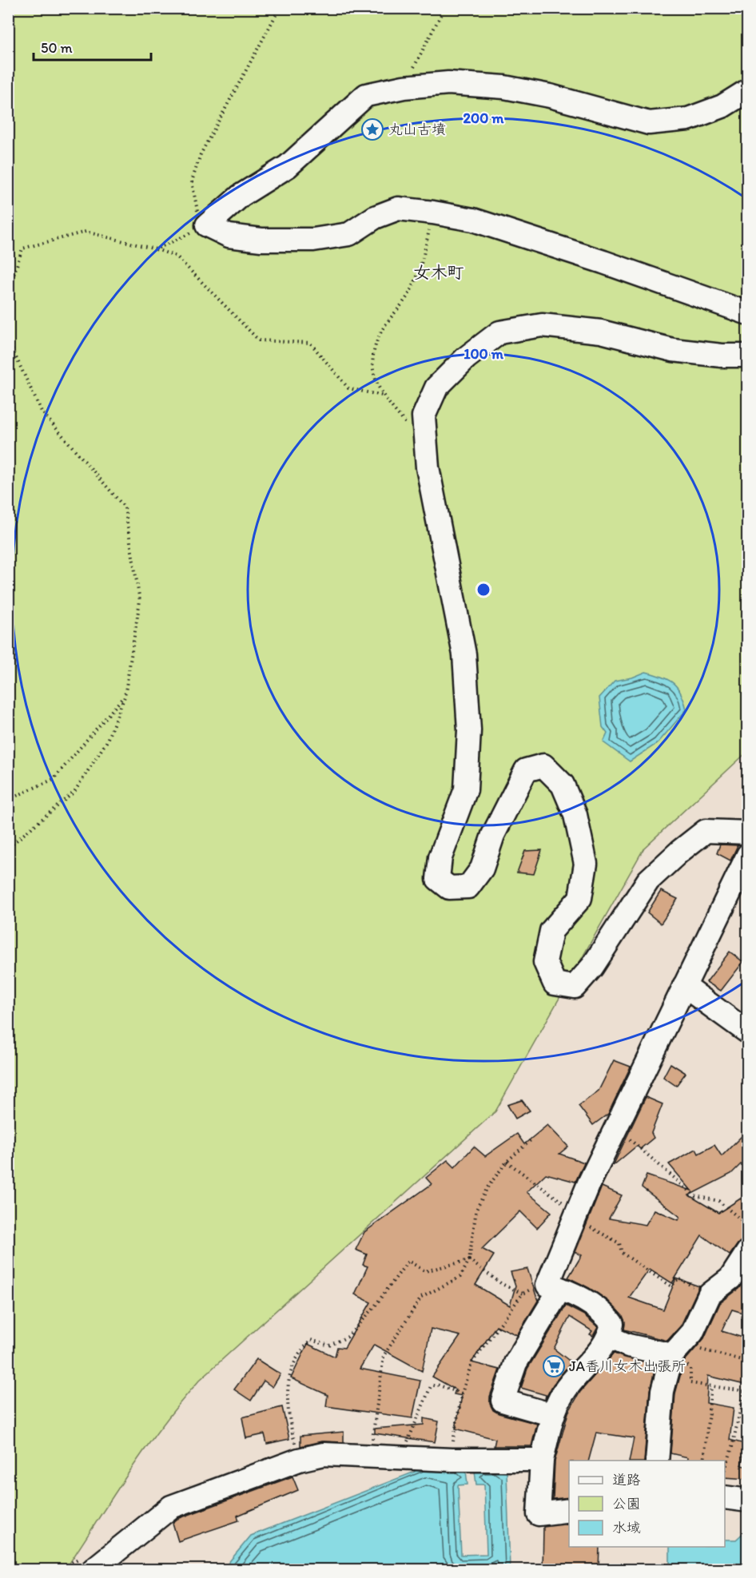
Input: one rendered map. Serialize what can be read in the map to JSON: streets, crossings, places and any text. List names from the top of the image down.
{
  "districts": ["女木町"],
  "places": {
    "place": ["丸山古墳"],
    "supermarket": ["JA香川女木出張所"]
  },
  "legend": ["道路", "公園", "水域"],
  "scale_bar": "50 m",
  "rings": ["200 m", "100 m"]
}
